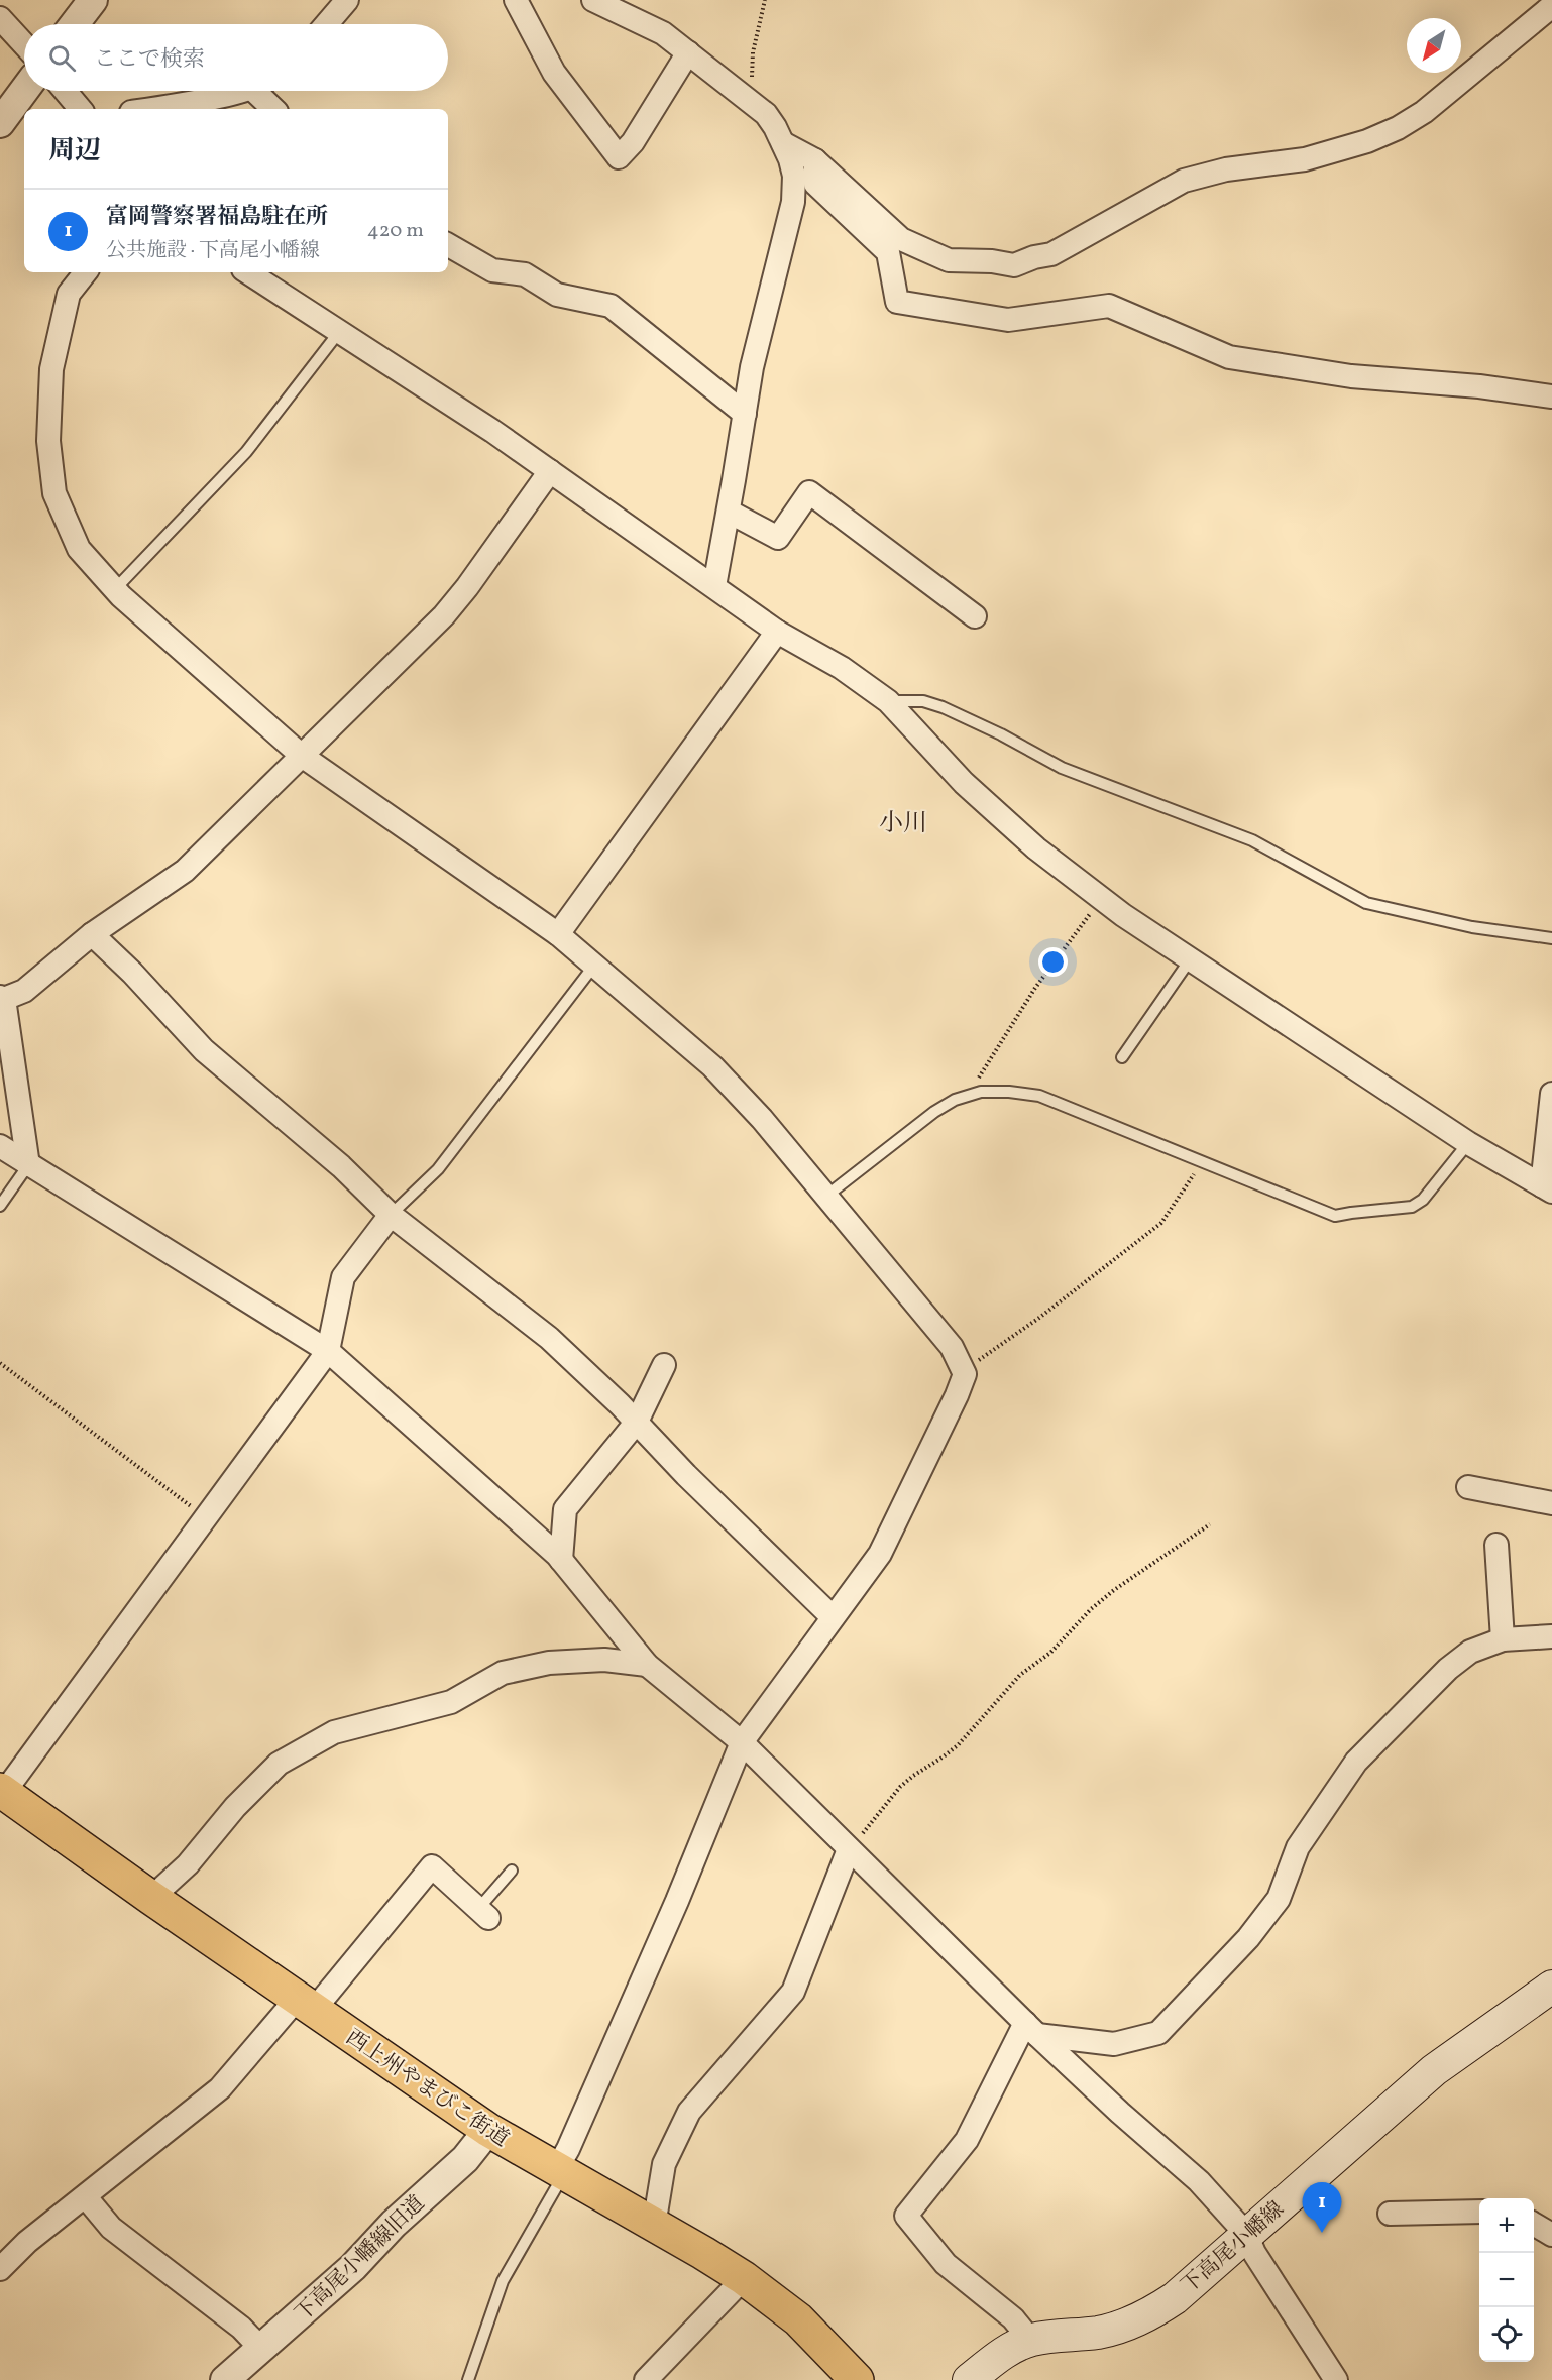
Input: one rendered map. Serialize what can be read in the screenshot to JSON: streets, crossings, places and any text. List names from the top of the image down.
{
  "streets": {
    "highway": ["西上州やまびこ街道"],
    "main road": ["下高尾小幡線"],
    "street": ["下高尾小幡線旧道"]
  },
  "crossings": [
    ["西上州やまびこ街道", "下高尾小幡線旧道"]
  ],
  "districts": ["小川"],
  "north": "bottom left",
  "page": {
    "search": "ここで検索",
    "heading": "周辺",
    "list": [
      {
        "mark": "1",
        "name": "富岡警察署福島駐在所",
        "note": "公共施設 · 下高尾小幡線",
        "value": "420 m"
      }
    ],
    "pins": "1",
    "map_buttons": ["+", "−"]
  }
}
